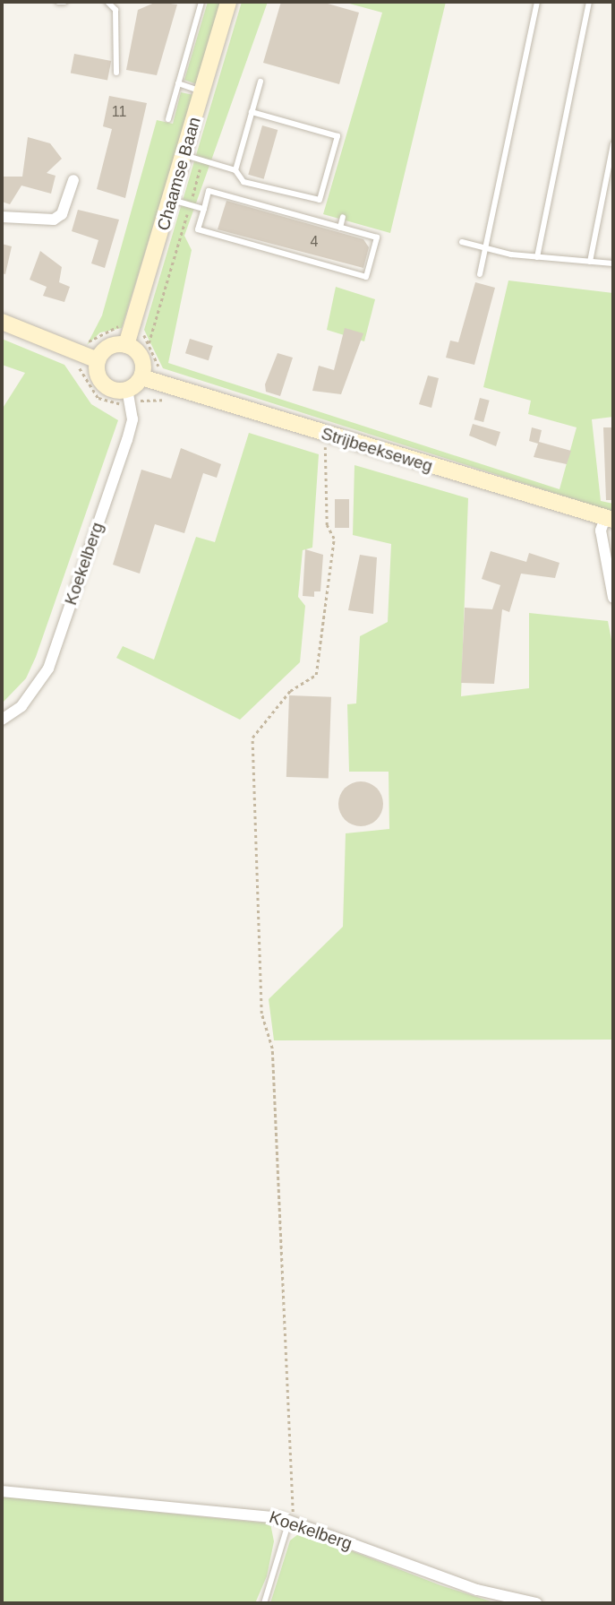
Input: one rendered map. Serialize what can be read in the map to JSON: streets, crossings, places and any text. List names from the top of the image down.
{
  "streets": {
    "main road": ["Chaamse Baan", "Strijbeekseweg"],
    "street": ["Koekelberg"]
  },
  "crossings": [
    ["Chaamse Baan", "Strijbeekseweg"],
    ["Chaamse Baan", "Koekelberg"],
    ["Strijbeekseweg", "Koekelberg"]
  ],
  "house_numbers": ["11", "4"]
}
